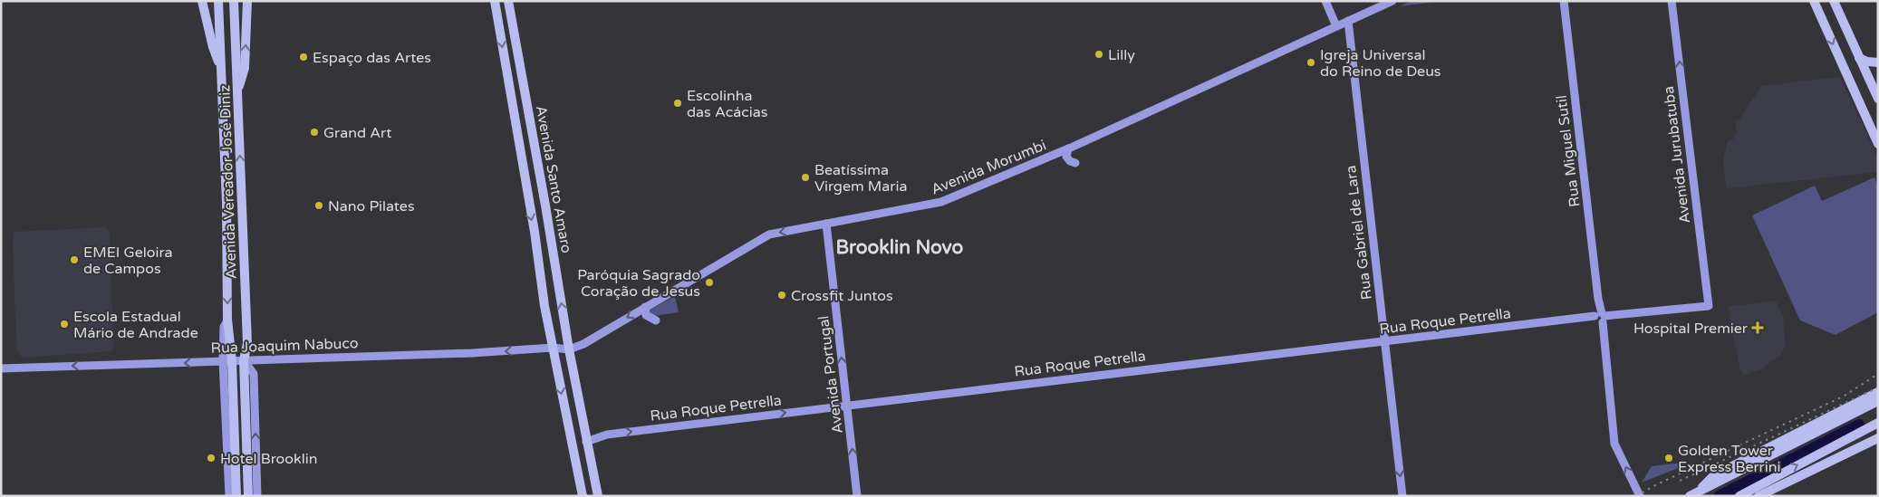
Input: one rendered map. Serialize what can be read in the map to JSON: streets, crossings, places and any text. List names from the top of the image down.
{
  "streets": {
    "main road": ["Avenida Santo Amaro", "Avenida Vereador José Diniz"],
    "street": [
      "Rua Miguel Sutil",
      "Avenida Jurubatuba",
      "Avenida Morumbi",
      "Rua Gabriel de Lara",
      "Rua Roque Petrella",
      "Rua Joaquim Nabuco",
      "Avenida Portugal"
    ]
  },
  "crossings": [
    ["Rua Miguel Sutil", "Rua Roque Petrella"],
    ["Avenida Jurubatuba", "Rua Roque Petrella"],
    ["Avenida Morumbi", "Avenida Santo Amaro"],
    ["Avenida Morumbi", "Rua Gabriel de Lara"],
    ["Avenida Morumbi", "Rua Joaquim Nabuco"],
    ["Avenida Morumbi", "Avenida Portugal"],
    ["Avenida Santo Amaro", "Rua Roque Petrella"],
    ["Avenida Santo Amaro", "Rua Joaquim Nabuco"],
    ["Avenida Vereador José Diniz", "Rua Joaquim Nabuco"],
    ["Rua Gabriel de Lara", "Rua Roque Petrella"],
    ["Rua Roque Petrella", "Avenida Portugal"]
  ],
  "one_way": [
    "Rua Miguel Sutil",
    "Avenida Jurubatuba",
    "Rua Joaquim Nabuco",
    "Avenida Portugal"
  ],
  "districts": ["Brooklin Novo"],
  "places": {
    "other": [
      "Lilly",
      "Espaço das Artes",
      "Igreja Universal do Reino de Deus",
      "Escolinha das Acácias",
      "Grand Art",
      "Beatíssima Virgem Maria",
      "Nano Pilates",
      "EMEI Geloira de Campos",
      "Paróquia Sagrado Coração de Jesus",
      "Crossfit Juntos",
      "Escola Estadual Mário de Andrade",
      "Hotel Brooklin",
      "Golden Tower Express Berrini"
    ],
    "health": ["Hospital Premier"]
  }
}
